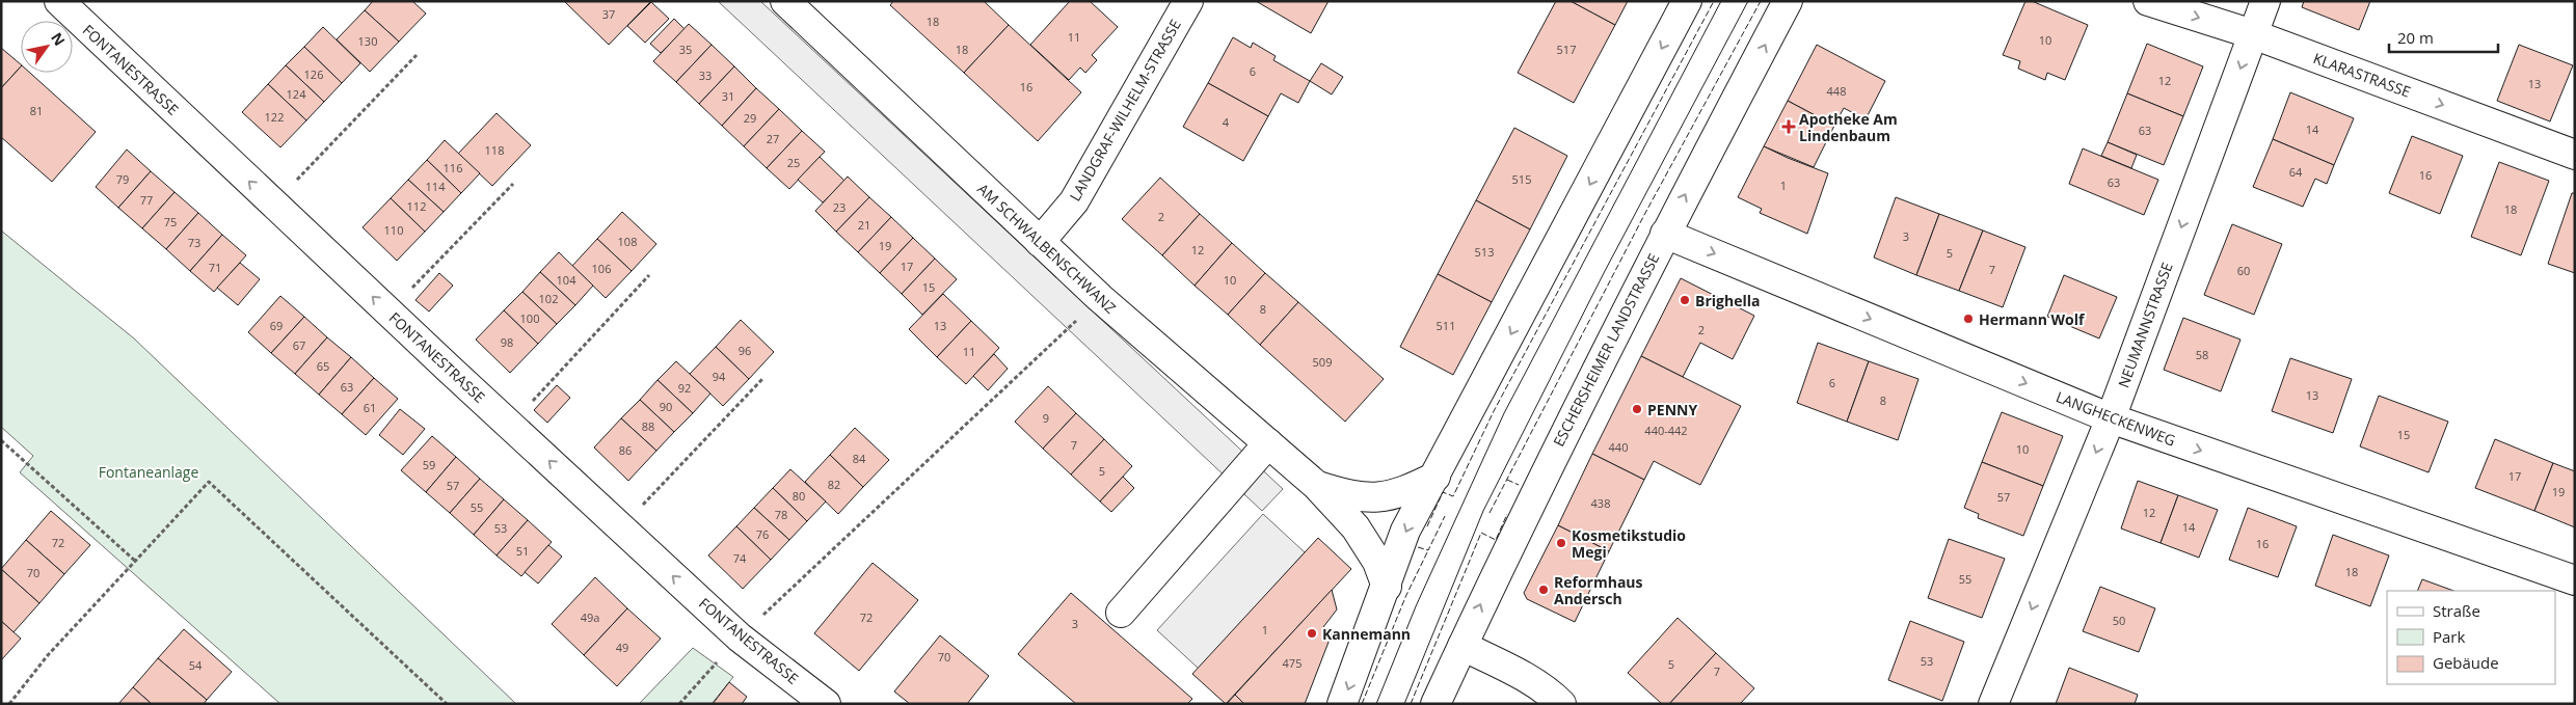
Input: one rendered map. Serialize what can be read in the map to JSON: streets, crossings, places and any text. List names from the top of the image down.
{
  "streets": {
    "street": [
      "FONTANESTRASSE",
      "KLARASTRASSE",
      "LANDGRAF-WILHELM-STRASSE",
      "AM SCHWALBENSCHWANZ",
      "NEUMANNSTRASSE",
      "ESCHERSHEIMER LANDSTRASSE",
      "LANGHECKENWEG"
    ]
  },
  "crossings": [
    ["KLARASTRASSE", "NEUMANNSTRASSE"],
    ["LANDGRAF-WILHELM-STRASSE", "AM SCHWALBENSCHWANZ"],
    ["NEUMANNSTRASSE", "LANGHECKENWEG"],
    ["ESCHERSHEIMER LANDSTRASSE", "LANGHECKENWEG"]
  ],
  "one_way": [
    "FONTANESTRASSE",
    "KLARASTRASSE",
    "NEUMANNSTRASSE",
    "LANGHECKENWEG"
  ],
  "parks": ["Fontaneanlage"],
  "places": {
    "health": ["Apotheke Am Lindenbaum"],
    "other": [
      "Brighella",
      "Hermann Wolf",
      "PENNY",
      "Kosmetikstudio Megi",
      "Reformhaus Andersch",
      "Kannemann"
    ]
  },
  "house_numbers": [
    "37",
    "18",
    "11",
    "10",
    "130",
    "35",
    "18",
    "517",
    "6",
    "126",
    "33",
    "12",
    "13",
    "16",
    "448",
    "124",
    "31",
    "81",
    "122",
    "29",
    "4",
    "14",
    "63",
    "27",
    "118",
    "25",
    "116",
    "64",
    "16",
    "79",
    "515",
    "63",
    "1",
    "114",
    "77",
    "112",
    "23",
    "18",
    "2",
    "75",
    "21",
    "110",
    "3",
    "108",
    "73",
    "19",
    "12",
    "513",
    "5",
    "17",
    "71",
    "106",
    "7",
    "60",
    "104",
    "10",
    "15",
    "102",
    "8",
    "100",
    "69",
    "13",
    "511",
    "2",
    "98",
    "67",
    "96",
    "11",
    "58",
    "509",
    "65",
    "94",
    "6",
    "63",
    "92",
    "13",
    "8",
    "90",
    "61",
    "9",
    "88",
    "440-442",
    "15",
    "7",
    "440",
    "10",
    "86",
    "84",
    "59",
    "5",
    "17",
    "82",
    "57",
    "19",
    "80",
    "57",
    "438",
    "55",
    "12",
    "78",
    "14",
    "53",
    "76",
    "72",
    "16",
    "51",
    "74",
    "18",
    "70",
    "55",
    "49a",
    "72",
    "50",
    "3",
    "1",
    "49",
    "70",
    "53",
    "475",
    "5",
    "54",
    "7"
  ],
  "legend": ["Straße", "Park", "Gebäude"],
  "scale_bar": "20 m",
  "north": "top right"
}
